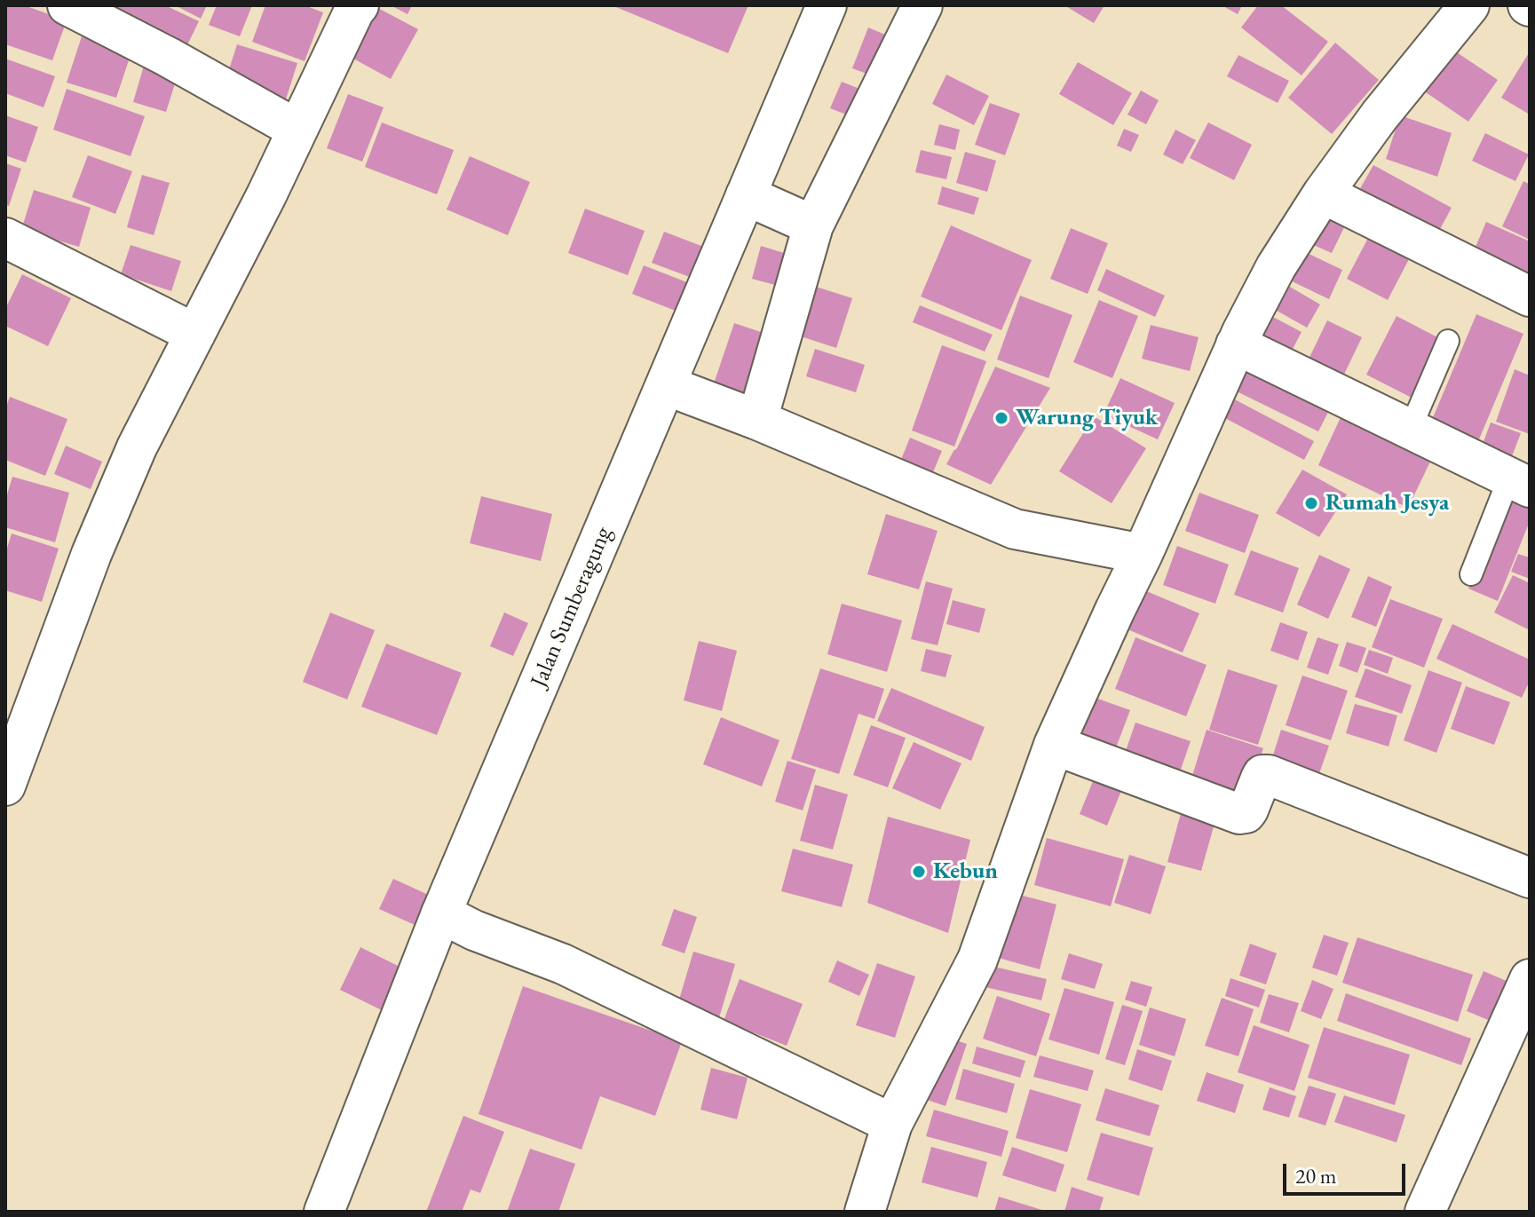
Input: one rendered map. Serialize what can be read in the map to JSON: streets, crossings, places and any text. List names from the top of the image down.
{
  "streets": {
    "street": ["Jalan Sumberagung"]
  },
  "places": ["Warung Tiyuk", "Rumah Jesya", "Kebun"],
  "scale_bar": "20 m"
}
